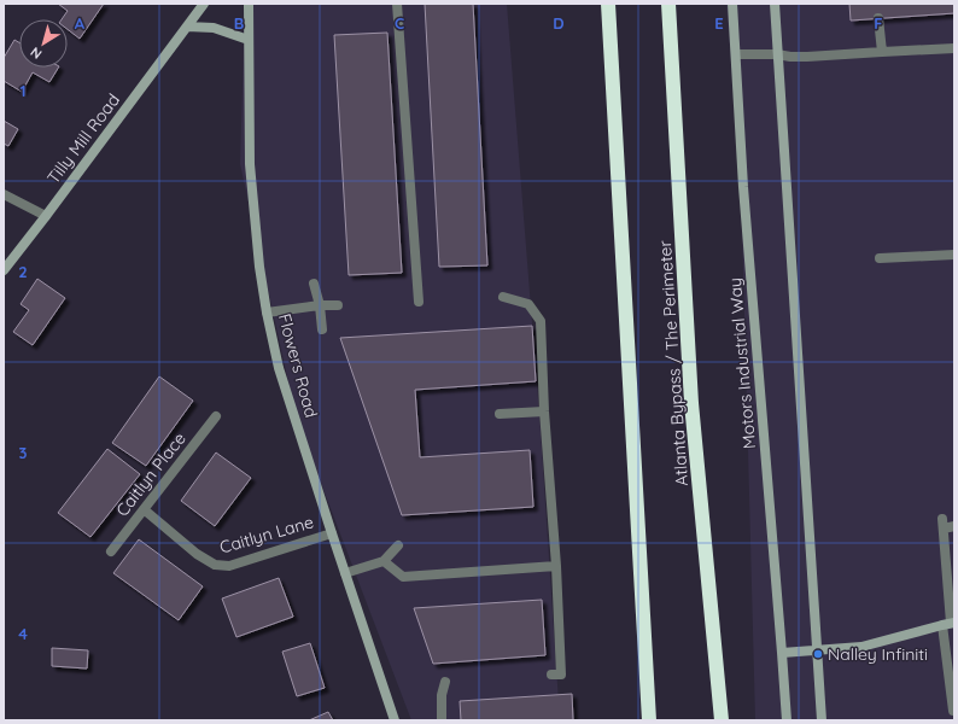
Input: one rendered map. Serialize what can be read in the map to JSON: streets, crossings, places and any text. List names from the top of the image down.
{
  "streets": {
    "highway": ["Atlanta Bypass / The Perimeter"],
    "main road": ["Tilly Mill Road", "Motors Industrial Way", "Flowers Road"],
    "street": ["Caitlyn Place", "Caitlyn Lane"]
  },
  "crossings": [
    ["Flowers Road", "Caitlyn Lane"],
    ["Caitlyn Place", "Caitlyn Lane"]
  ],
  "places": ["Nalley Infiniti"],
  "north": "bottom left",
  "grid": {
    "columns": [
      "A",
      "B",
      "C",
      "D",
      "E",
      "F"
    ],
    "rows": [
      "1",
      "2",
      "3",
      "4"
    ]
  }
}
